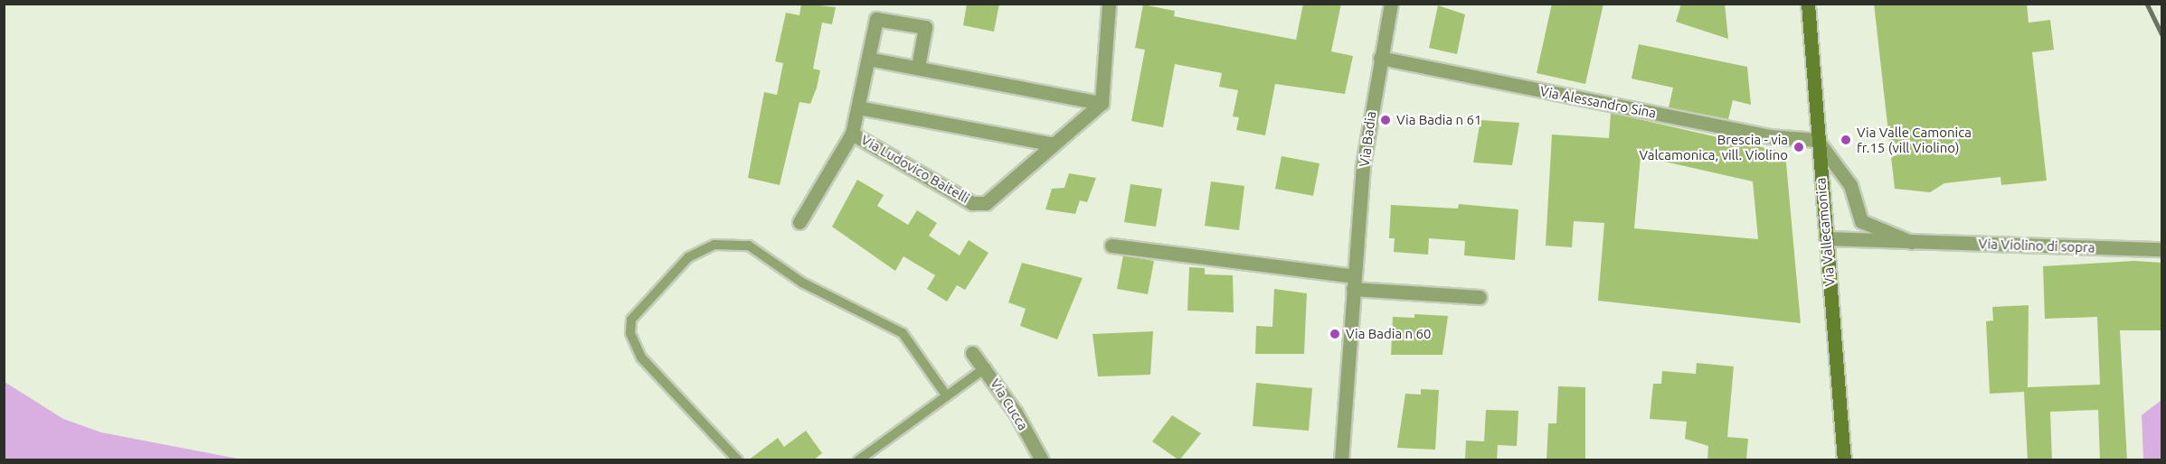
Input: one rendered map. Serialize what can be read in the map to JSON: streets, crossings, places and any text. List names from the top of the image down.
{
  "streets": {
    "main road": ["Via Vallecamonica"],
    "street": [
      "Via Alessandro Sina",
      "Via Badia",
      "Via Ludovico Baitelli",
      "Via Violino di sopra",
      "Via Cucca"
    ]
  },
  "crossings": [
    ["Via Alessandro Sina", "Via Badia"],
    ["Via Alessandro Sina", "Via Vallecamonica"],
    ["Via Alessandro Sina", "Via Violino di sopra"],
    ["Via Vallecamonica", "Via Violino di sopra"]
  ],
  "places": [
    "Via Badia n 61",
    "Via Valle Camonica fr.15 (vill Violino)",
    "Brescia - via Valcamonica, vill. Violino",
    "Via Badia n 60"
  ]
}
